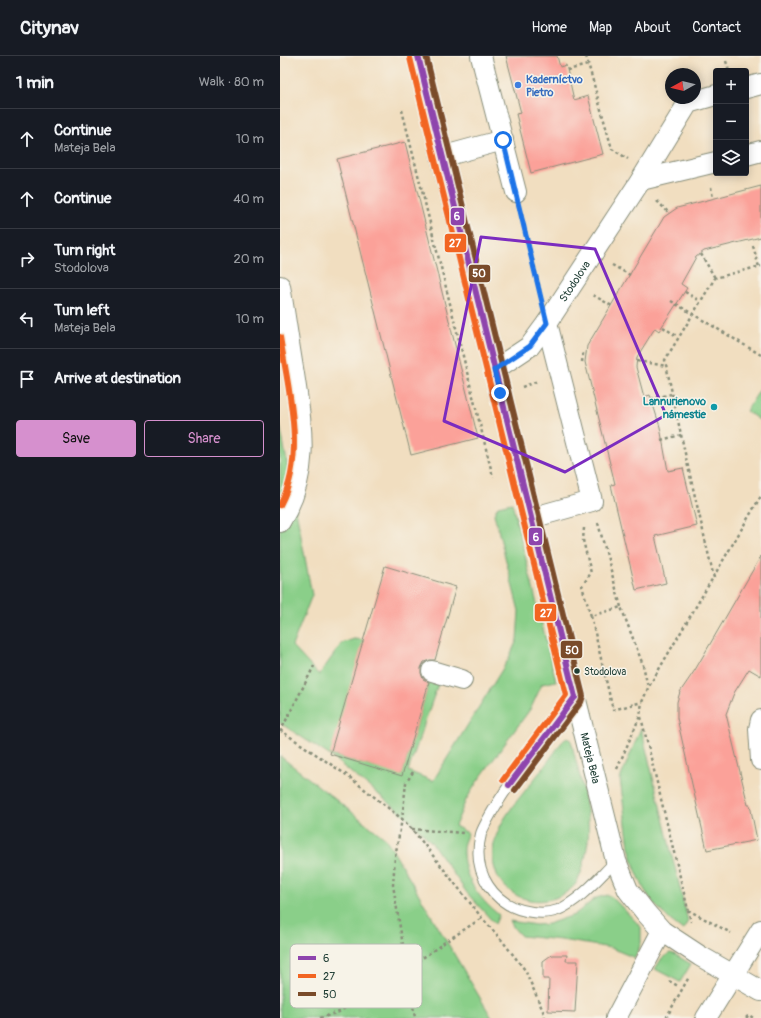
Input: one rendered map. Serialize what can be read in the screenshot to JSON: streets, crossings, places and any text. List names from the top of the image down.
{
  "streets": {
    "street": ["Stodolova", "Mateja Bela"]
  },
  "crossings": [
    ["Stodolova", "Mateja Bela"]
  ],
  "places": ["Kaderníctvo Pietro", "Lannurienovo námestie", "Stodolova"],
  "lines": ["transit line 6", "transit line 50", "transit line 27"],
  "legend": ["6", "27", "50"],
  "north": "left",
  "page": {
    "header": "Citynav",
    "nav": [
      "Home",
      "Map",
      "About",
      "Contact"
    ],
    "heading": ["1 min", "Walk · 80 m"],
    "map_buttons": ["+", "−"],
    "list": [
      ["Continue", "Mateja Bela", "10 m"],
      ["Continue", "40 m"],
      ["Turn right", "Stodolova", "20 m"],
      ["Turn left", "Mateja Bela", "10 m"],
      "Arrive at destination"
    ],
    "buttons": ["Save", "Share"]
  }
}
